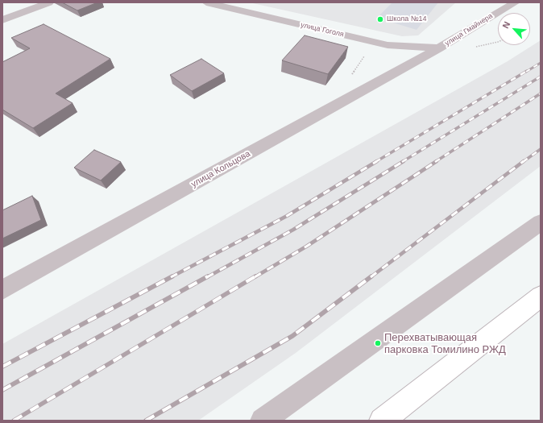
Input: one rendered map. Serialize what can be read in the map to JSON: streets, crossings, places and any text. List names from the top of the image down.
{
  "streets": {
    "street": ["улица Гоголя", "улица Гмайнера", "улица Кольцова"]
  },
  "crossings": [
    ["улица Гоголя", "улица Гмайнера"],
    ["улица Гоголя", "улица Кольцова"],
    ["улица Гмайнера", "улица Кольцова"]
  ],
  "places": ["Школа №14", "Перехватывающая парковка Томилино РЖД"],
  "north": "top left"
}
